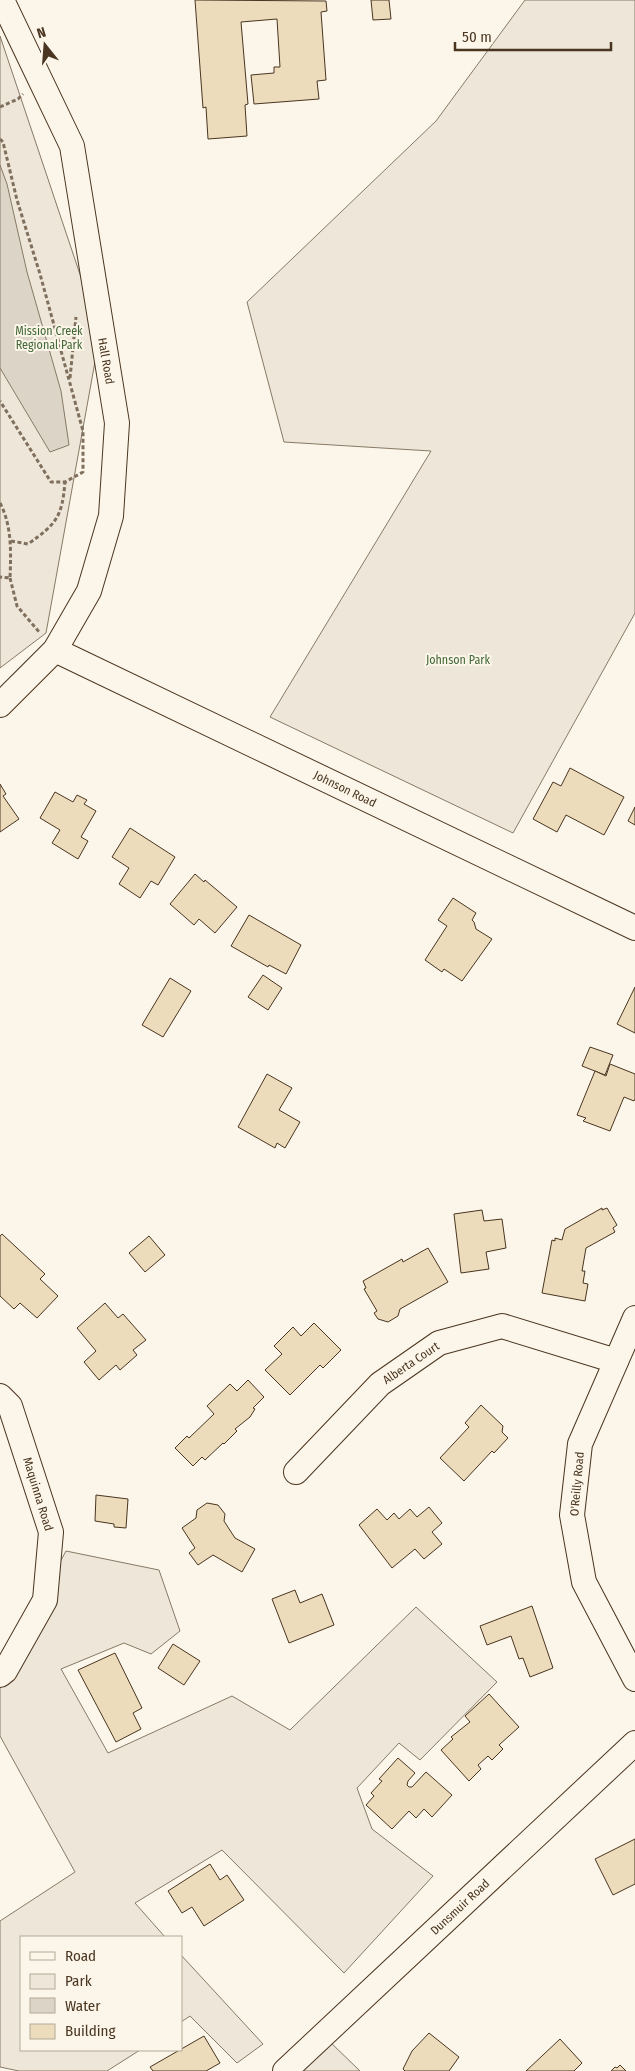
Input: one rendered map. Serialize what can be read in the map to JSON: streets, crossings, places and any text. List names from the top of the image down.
{
  "streets": {
    "street": [
      "Hall Road",
      "Johnson Road",
      "Alberta Court",
      "O'Reilly Road",
      "Maquinna Road",
      "Dunsmuir Road"
    ]
  },
  "crossings": [
    ["Hall Road", "Johnson Road"],
    ["Alberta Court", "O'Reilly Road"]
  ],
  "parks": ["Mission Creek Regional Park", "Johnson Park"],
  "legend": [
    "Road",
    "Park",
    "Water",
    "Building"
  ],
  "scale_bar": "50 m",
  "north": "top"
}
